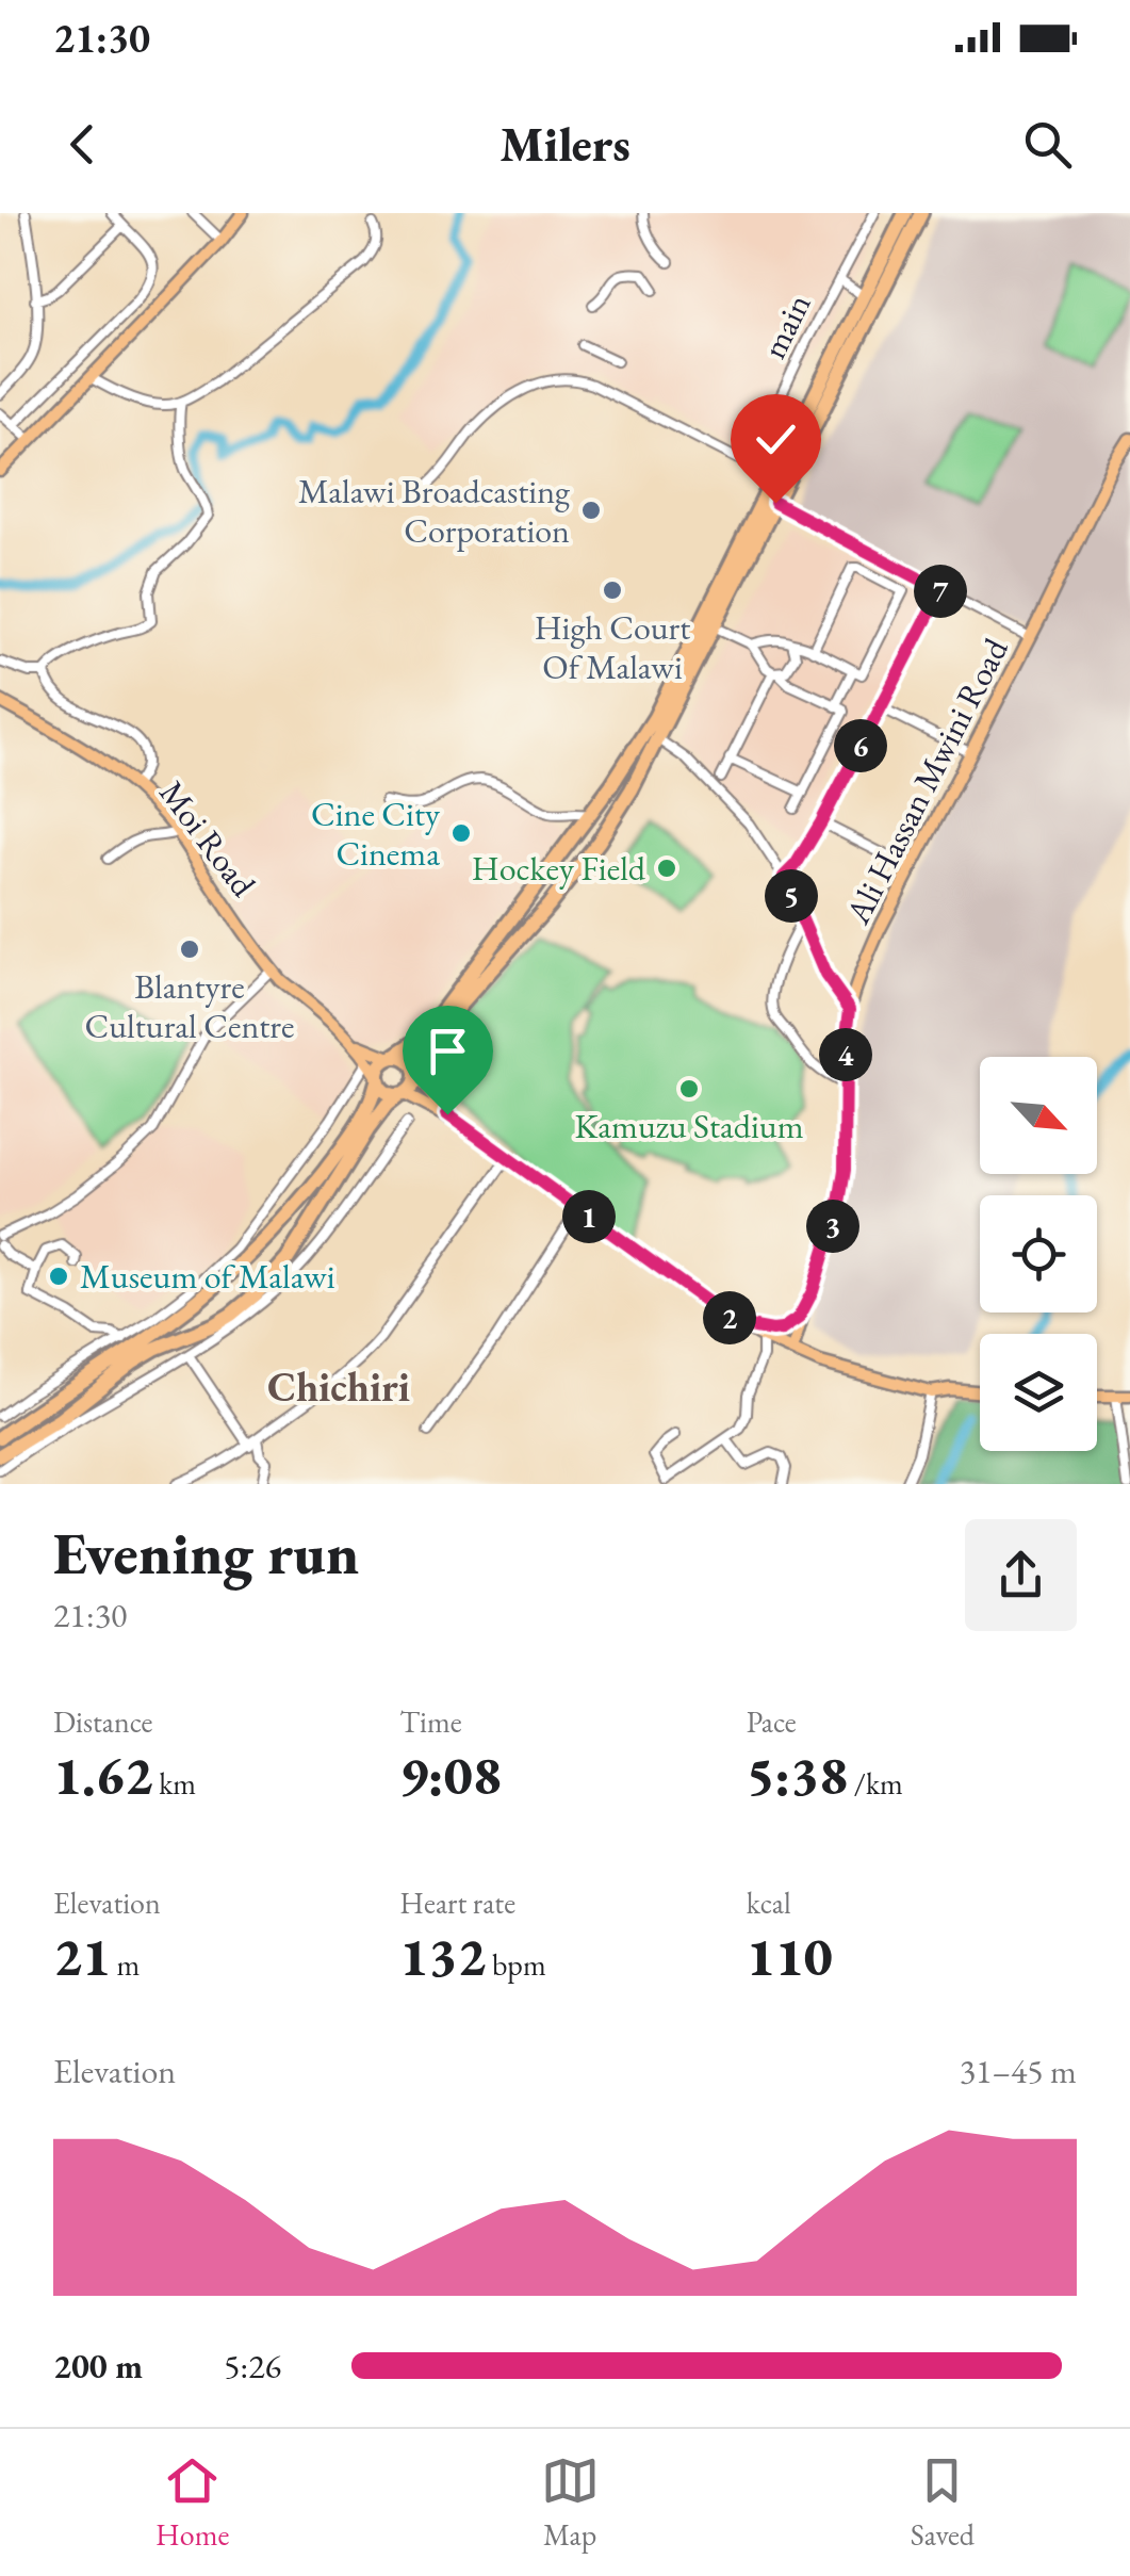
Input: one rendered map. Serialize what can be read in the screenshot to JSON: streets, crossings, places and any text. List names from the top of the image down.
{
  "streets": {
    "main road": ["Ali Hassan Mwini Road", "Moi Road"],
    "street": ["main"]
  },
  "districts": ["Chichiri"],
  "places": [
    "Malawi Broadcasting Corporation",
    "High Court Of Malawi",
    "Cine City Cinema",
    "Hockey Field",
    "Blantyre Cultural Centre",
    "Kamuzu Stadium",
    "Museum of Malawi"
  ],
  "north": "bottom right",
  "page": {
    "status": "21:30",
    "header": "Milers",
    "pins": [
      "7",
      "6",
      "5",
      "4",
      "1",
      "3",
      "2"
    ],
    "heading": ["Evening run", "21:30"],
    "stats": [
      ["Distance", "1.62 km"],
      ["Time", "9:08"],
      ["Pace", "5:38 /km"],
      ["Elevation", "21 m"],
      ["Heart rate", "132 bpm"],
      ["kcal", "110"]
    ],
    "chart": ["Elevation", "31–45 m"],
    "list": [
      {
        "name": "200 m",
        "note": "5:26"
      }
    ],
    "tabs": ["Home", "Map", "Saved"]
  }
}
